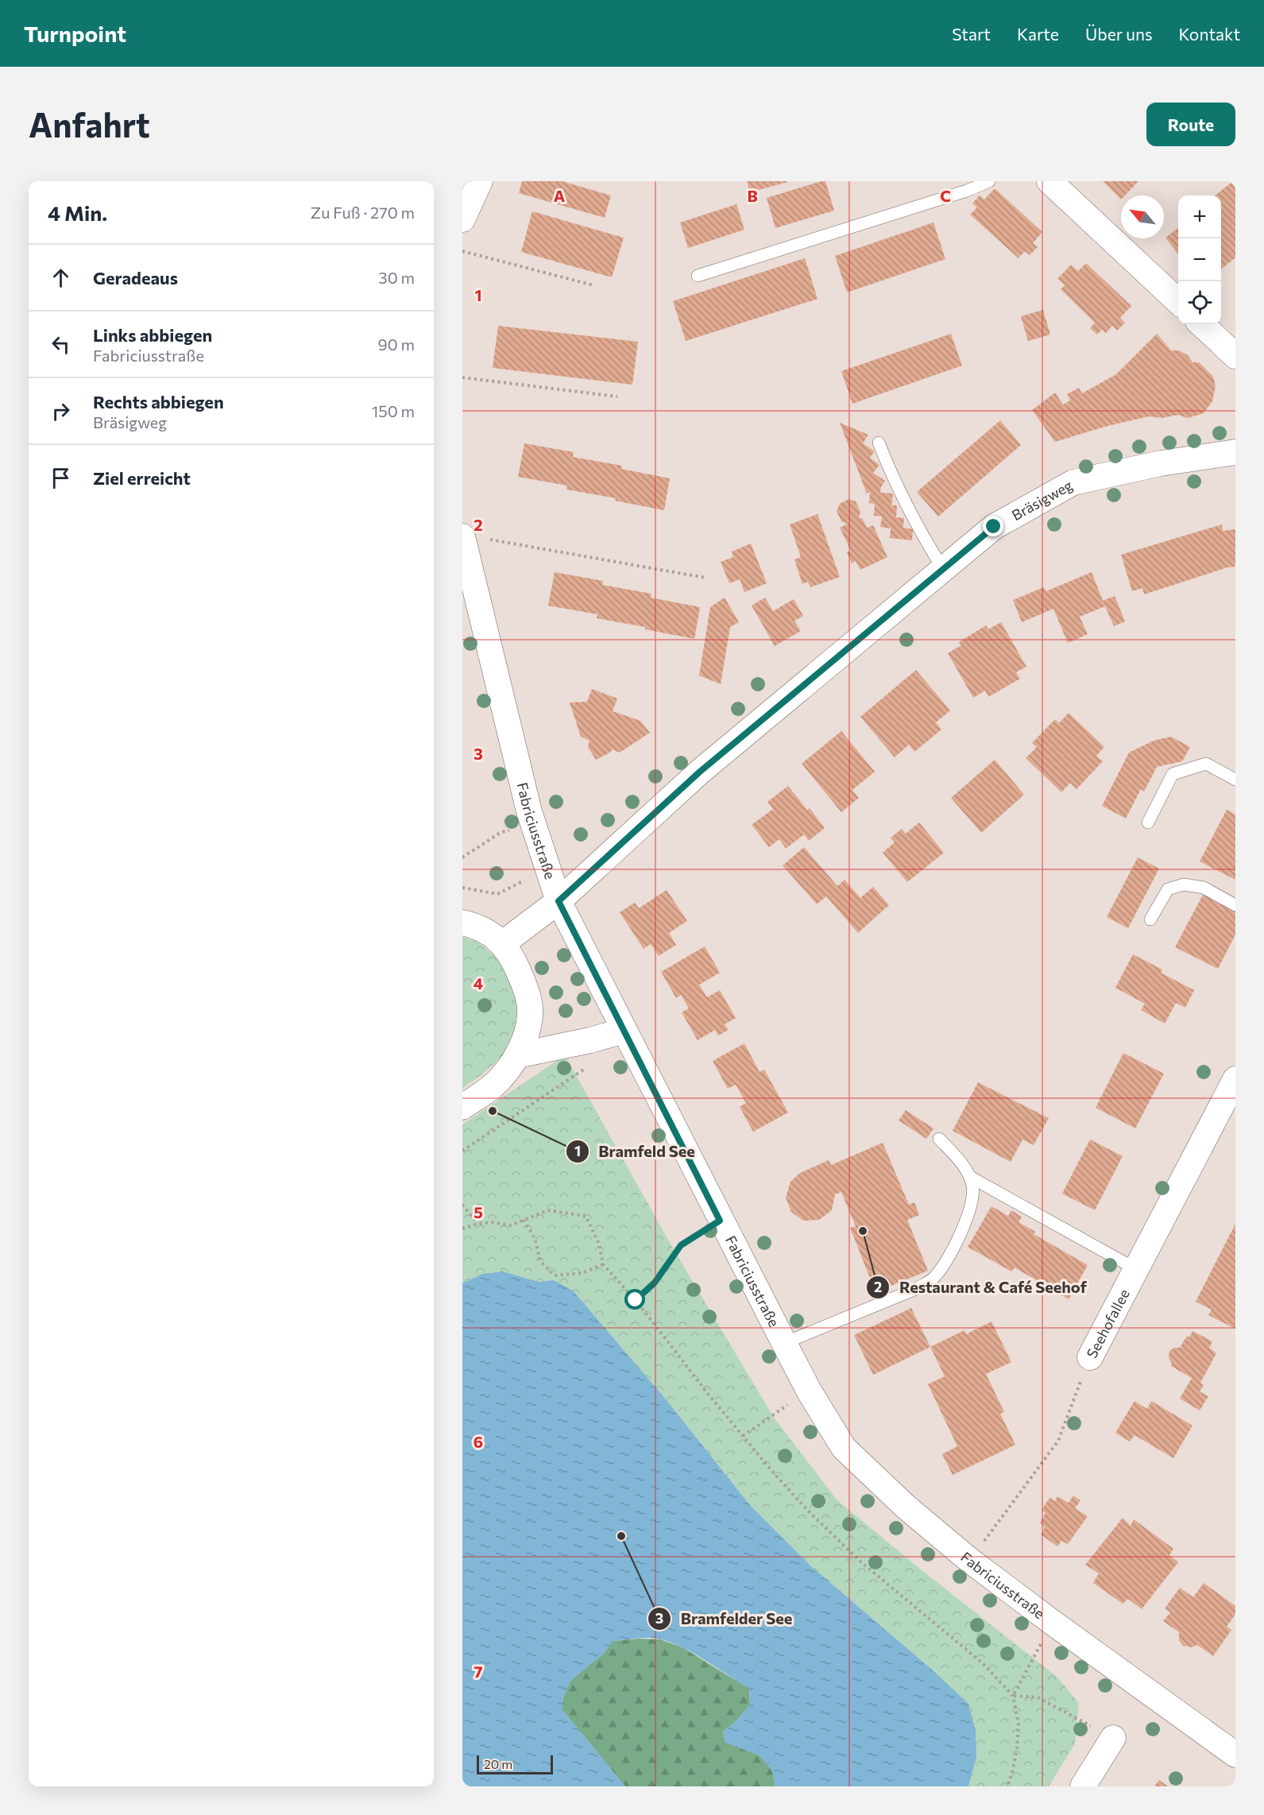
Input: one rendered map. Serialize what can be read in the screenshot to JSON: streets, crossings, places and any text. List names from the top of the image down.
{
  "streets": {
    "street": ["Bräsigweg", "Fabriciusstraße", "Seehofallee"]
  },
  "crossings": [
    ["Bräsigweg", "Fabriciusstraße"],
    ["Fabriciusstraße", "Seehofallee"]
  ],
  "places": ["Bramfeld See", "Restaurant & Café Seehof", "Bramfelder See"],
  "scale_bar": "20 m",
  "north": "top left",
  "page": {
    "header": "Turnpoint",
    "nav": [
      "Start",
      "Karte",
      "Über uns",
      "Kontakt"
    ],
    "buttons": "Route",
    "title": "Anfahrt",
    "heading": ["4 Min.", "Zu Fuß · 270 m"],
    "map_buttons": ["+", "−"],
    "list": [
      ["Geradeaus", "30 m"],
      ["Links abbiegen", "Fabriciusstraße", "90 m"],
      ["Rechts abbiegen", "Bräsigweg", "150 m"],
      "Ziel erreicht"
    ],
    "scale": "20 m"
  },
  "grid": {
    "columns": ["A", "B", "C"],
    "rows": [
      "1",
      "2",
      "3",
      "4",
      "5",
      "6",
      "7"
    ]
  }
}
